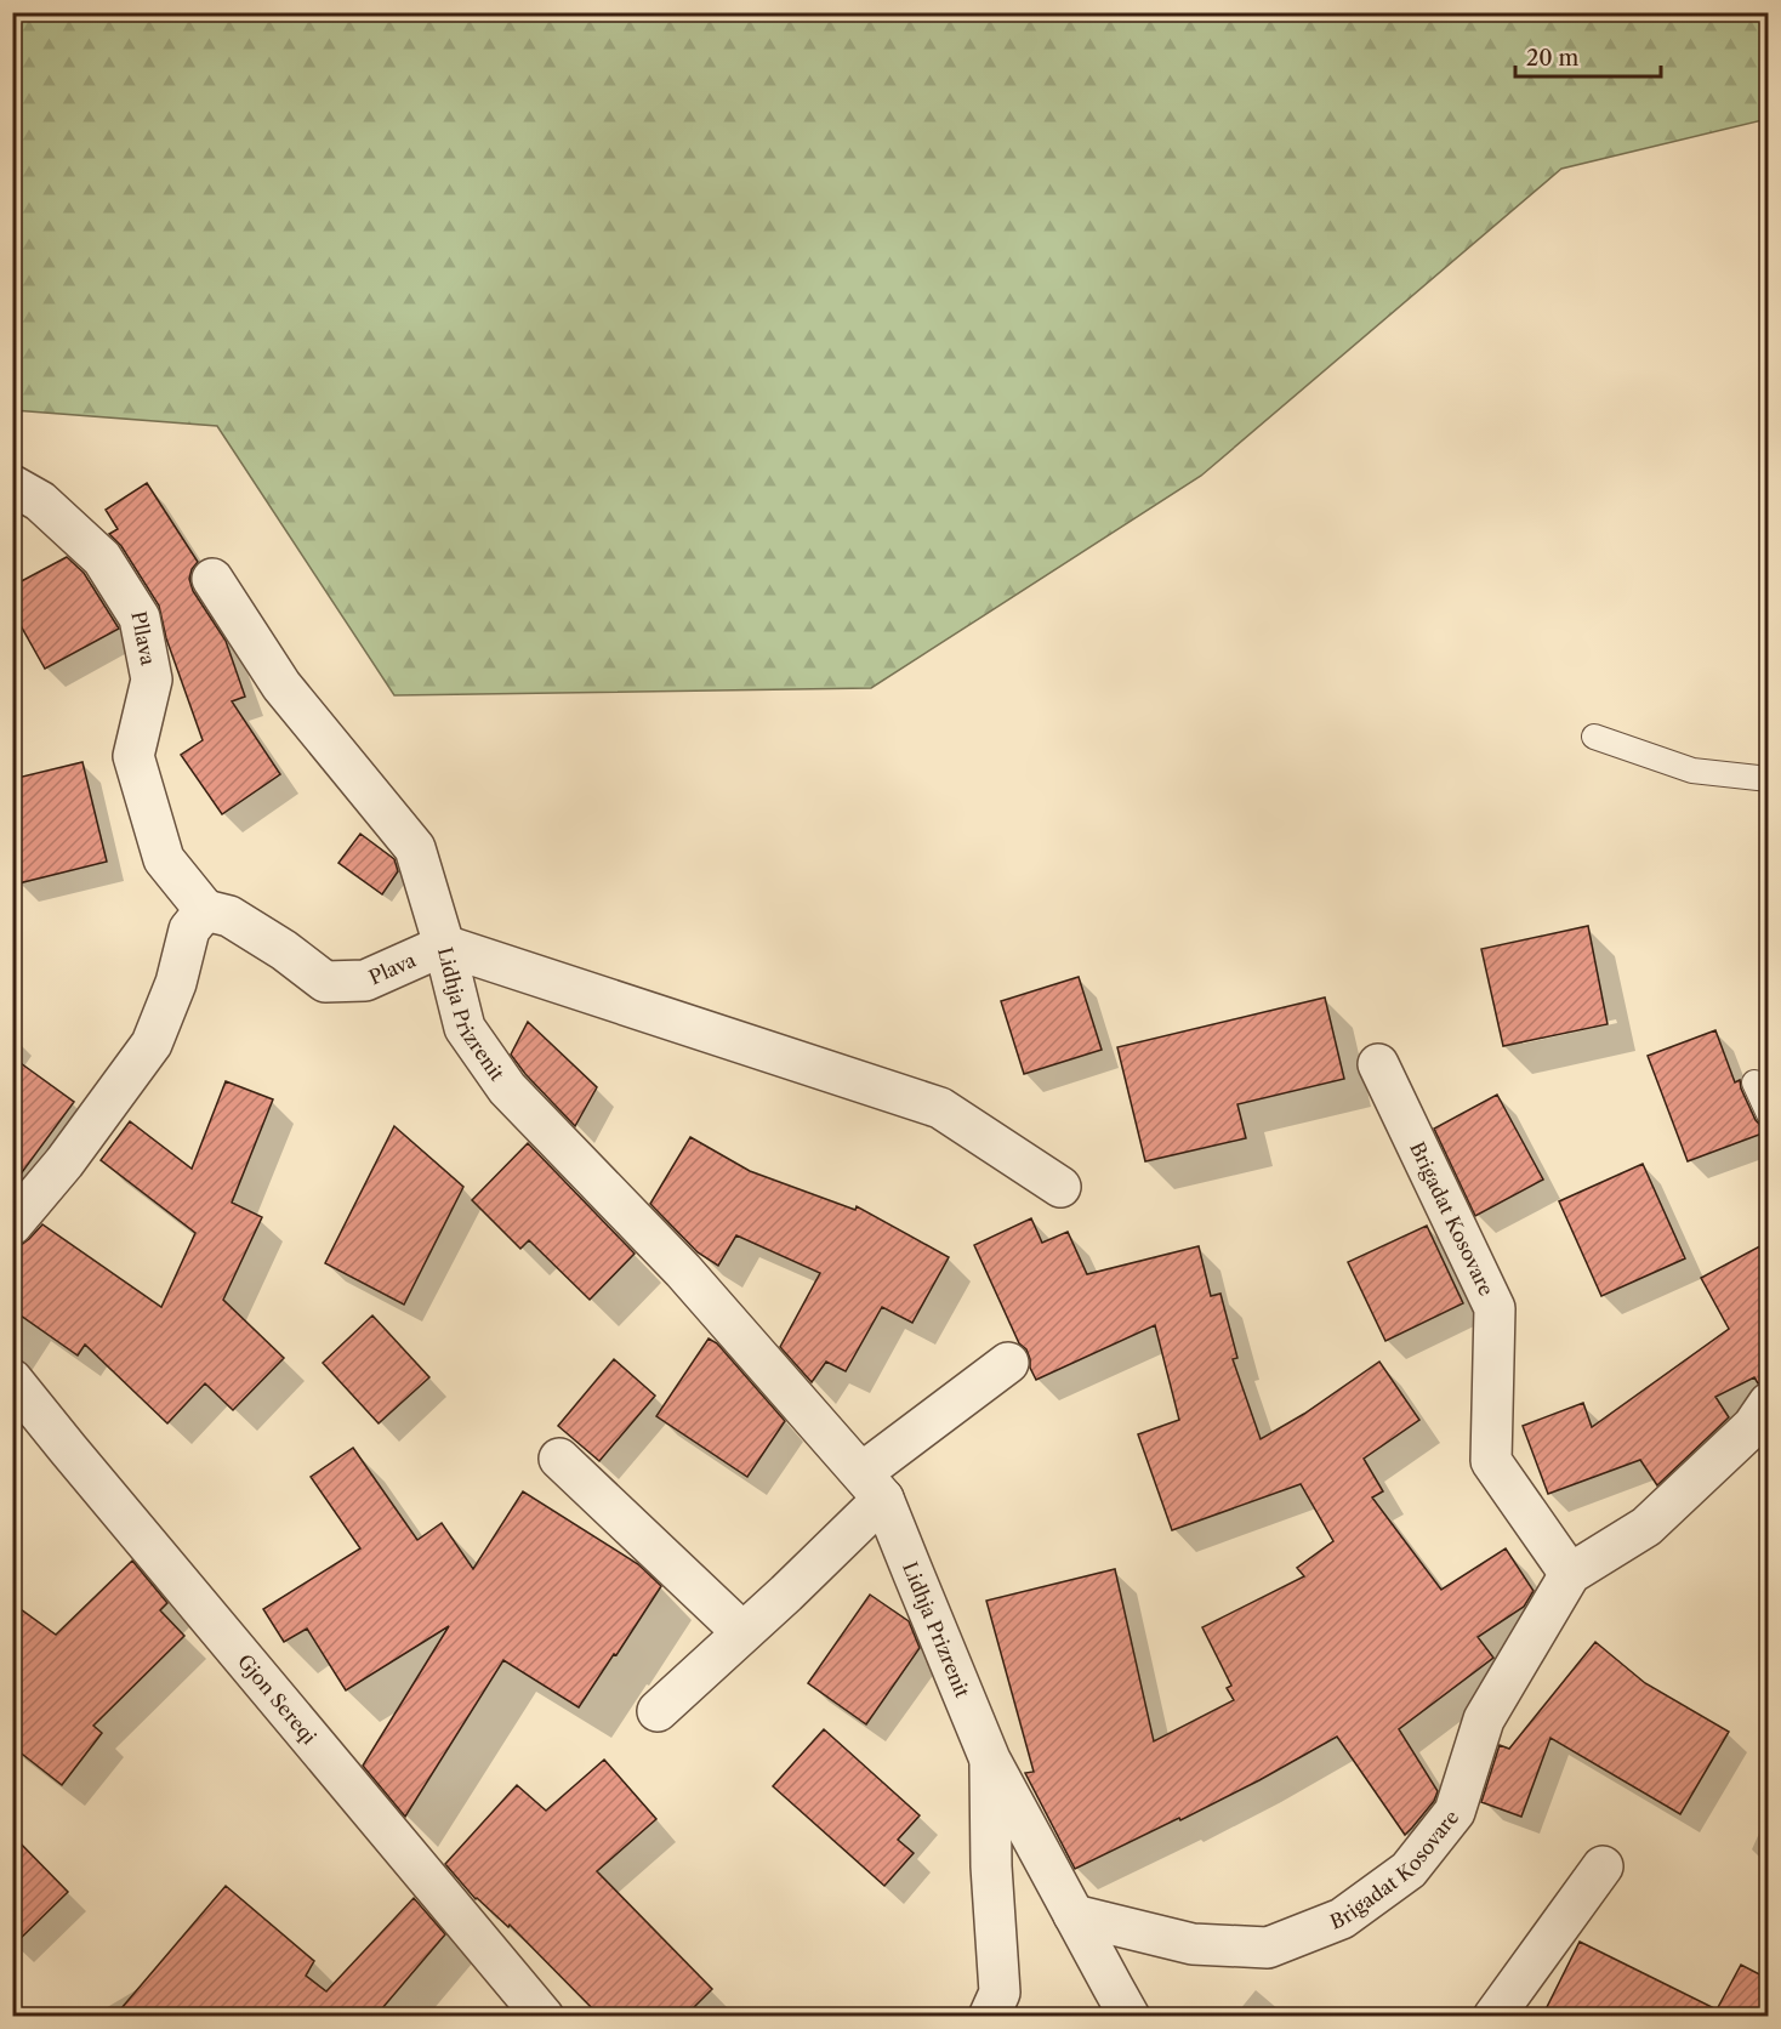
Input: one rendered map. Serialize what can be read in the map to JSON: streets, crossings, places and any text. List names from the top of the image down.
{
  "streets": {
    "street": [
      "Pllava",
      "Plava",
      "Lidhja Prizrenit",
      "Brigadat Kosovare",
      "Gjon Sereqi"
    ]
  },
  "crossings": [
    ["Pllava", "Plava"],
    ["Plava", "Lidhja Prizrenit"],
    ["Lidhja Prizrenit", "Brigadat Kosovare"]
  ],
  "scale_bar": "20 m"
}
